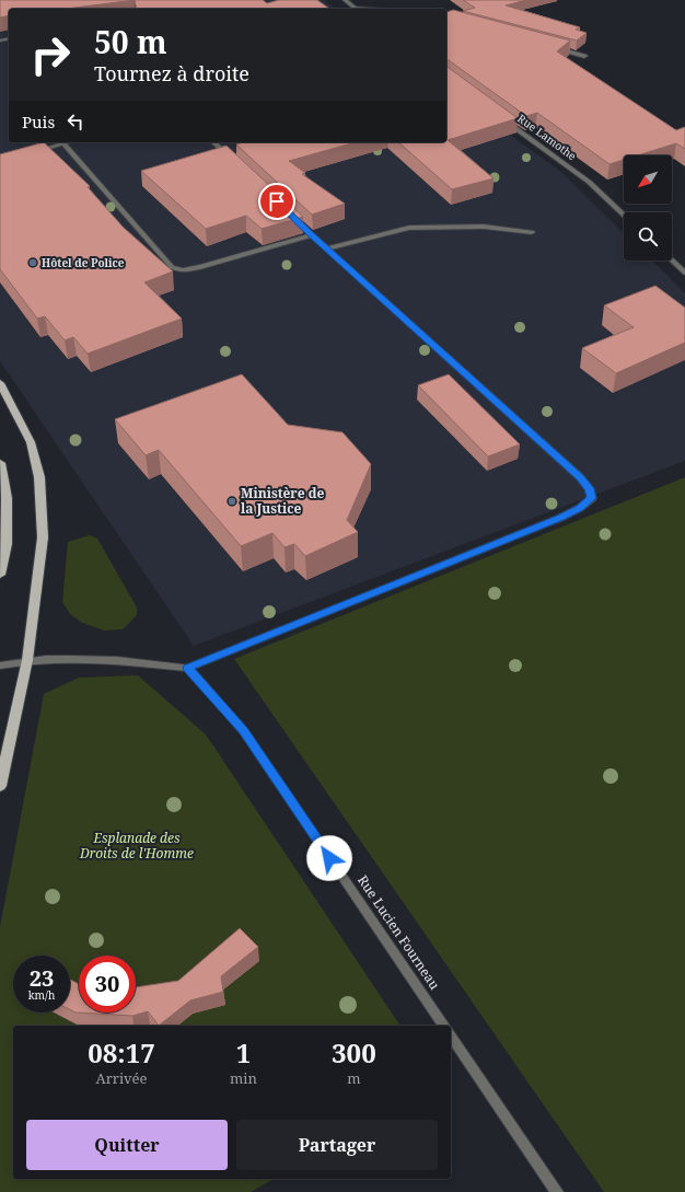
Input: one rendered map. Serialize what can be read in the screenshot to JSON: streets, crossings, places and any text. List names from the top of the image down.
{
  "streets": {
    "street": ["Rue Lamothe", "Rue Lucien Fourneau"]
  },
  "parks": ["Esplanade des Droits de l'Homme"],
  "places": ["Hôtel de Police", "Ministère de la Justice"],
  "north": "bottom left",
  "page": {
    "turn": ["50 m", "Tournez à droite"],
    "then": "Puis",
    "speed": "23 km/h",
    "limit": "30",
    "eta": [
      "08:17",
      "Arrivée",
      "1",
      "min",
      "300",
      "m"
    ],
    "buttons": ["Quitter", "Partager"]
  }
}
